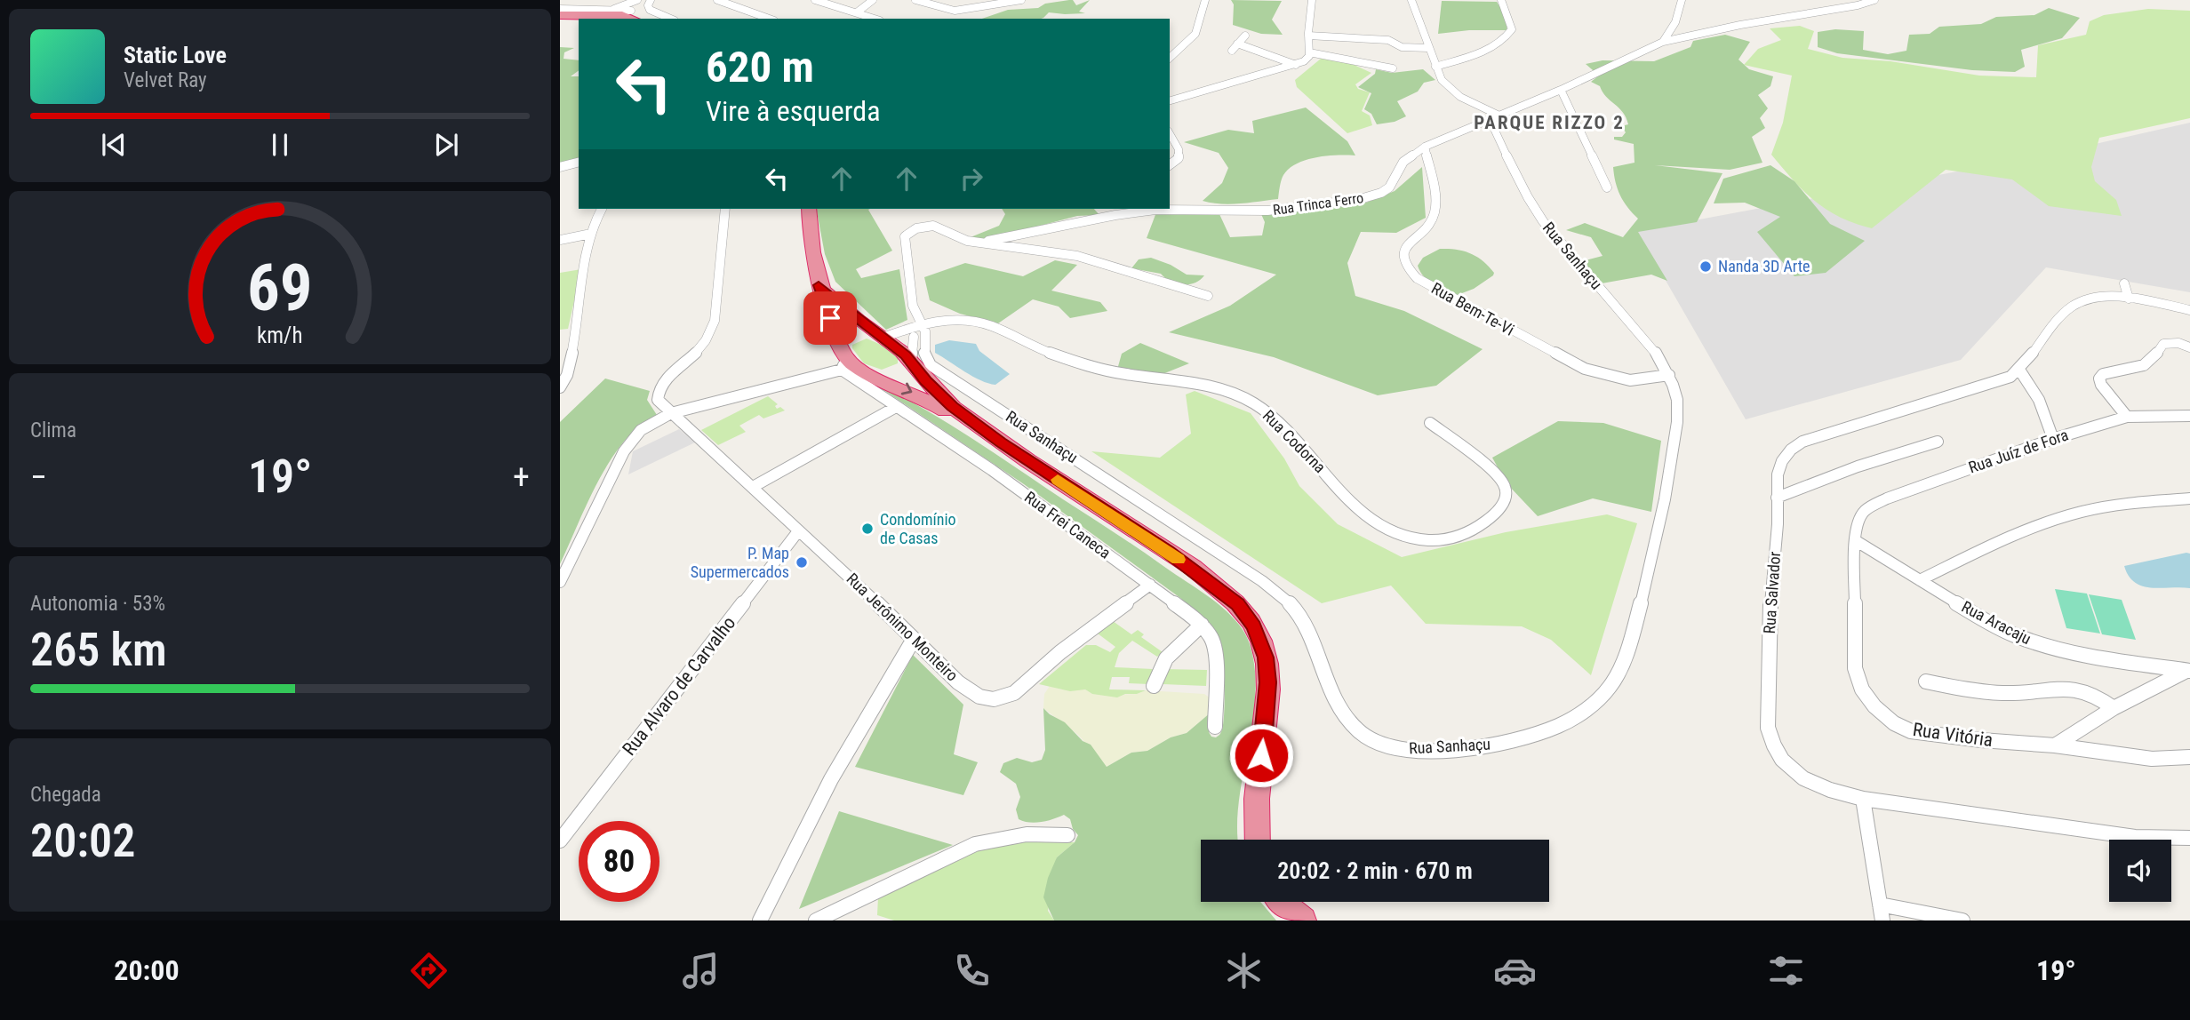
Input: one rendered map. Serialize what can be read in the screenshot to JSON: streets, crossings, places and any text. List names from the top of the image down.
{
  "streets": {
    "street": [
      "Rua Trinca Ferro",
      "Rua Sanhaçu",
      "Rua Bem-Te-Vi",
      "Rua Codorna",
      "Rua Juíz de Fora",
      "Rua Frei Caneca",
      "Rua Salvador",
      "Rua Aracaju",
      "Rua Jerônimo Monteiro",
      "Rua Alvaro de Carvalho",
      "Rua Vitória"
    ]
  },
  "crossings": [
    ["Rua Trinca Ferro", "Rua Sanhaçu"],
    ["Rua Trinca Ferro", "Rua Bem-Te-Vi"],
    ["Rua Sanhaçu", "Rua Bem-Te-Vi"],
    ["Rua Sanhaçu", "Rua Codorna"],
    ["Rua Juíz de Fora", "Rua Vitória"],
    ["Rua Frei Caneca", "Rua Jerônimo Monteiro"],
    ["Rua Aracaju", "Rua Vitória"],
    ["Rua Jerônimo Monteiro", "Rua Alvaro de Carvalho"]
  ],
  "districts": ["PARQUE RIZZO 2"],
  "places": ["Nanda 3D Arte", "Condomínio de Casas", "P. Map Supermercados"],
  "page": {
    "turn": ["620 m", "Vire à esquerda"],
    "song": ["Static Love", "Velvet Ray"],
    "tile": [
      "Clima",
      ["Autonomia · 53%", "265 km"],
      ["Chegada", "20:02"]
    ],
    "heat": ["−", "19°", "+"],
    "limit": "80",
    "trip": "20:02 · 2 min · 670 m",
    "tabs": ["20:00", "19°"],
    "gauge": ["69", "km/h"]
  }
}
